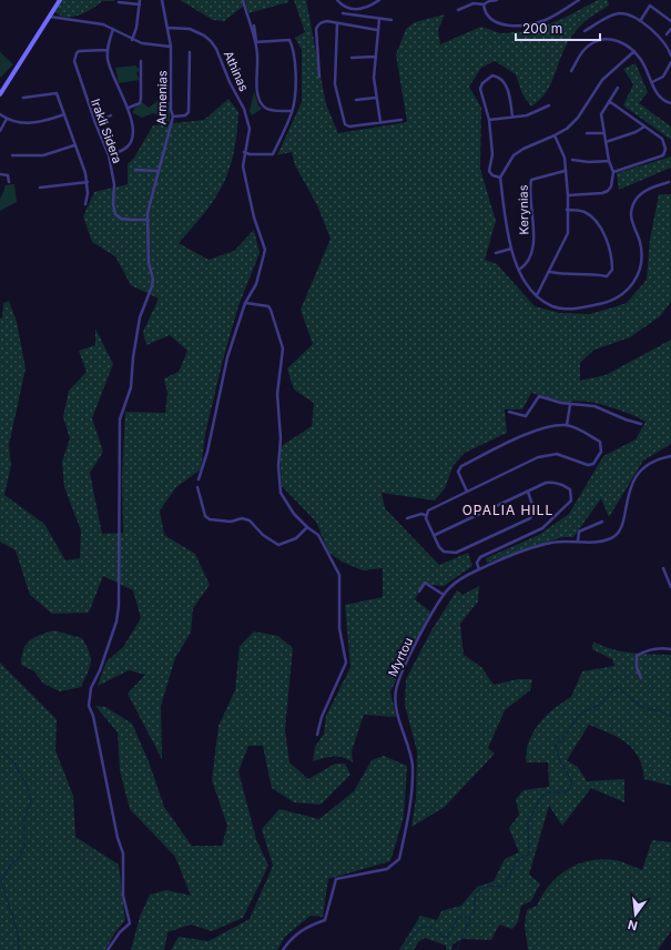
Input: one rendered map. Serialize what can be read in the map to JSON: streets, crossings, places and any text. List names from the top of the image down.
{
  "streets": {
    "street": [
      "Athinas",
      "Armenias",
      "Irakli Sidera",
      "Kerynias",
      "Myrtou"
    ]
  },
  "crossings": [
    ["Athinas", "Armenias"],
    ["Armenias", "Irakli Sidera"]
  ],
  "districts": ["OPALIA HILL"],
  "scale_bar": "200 m",
  "north": "bottom"
}
